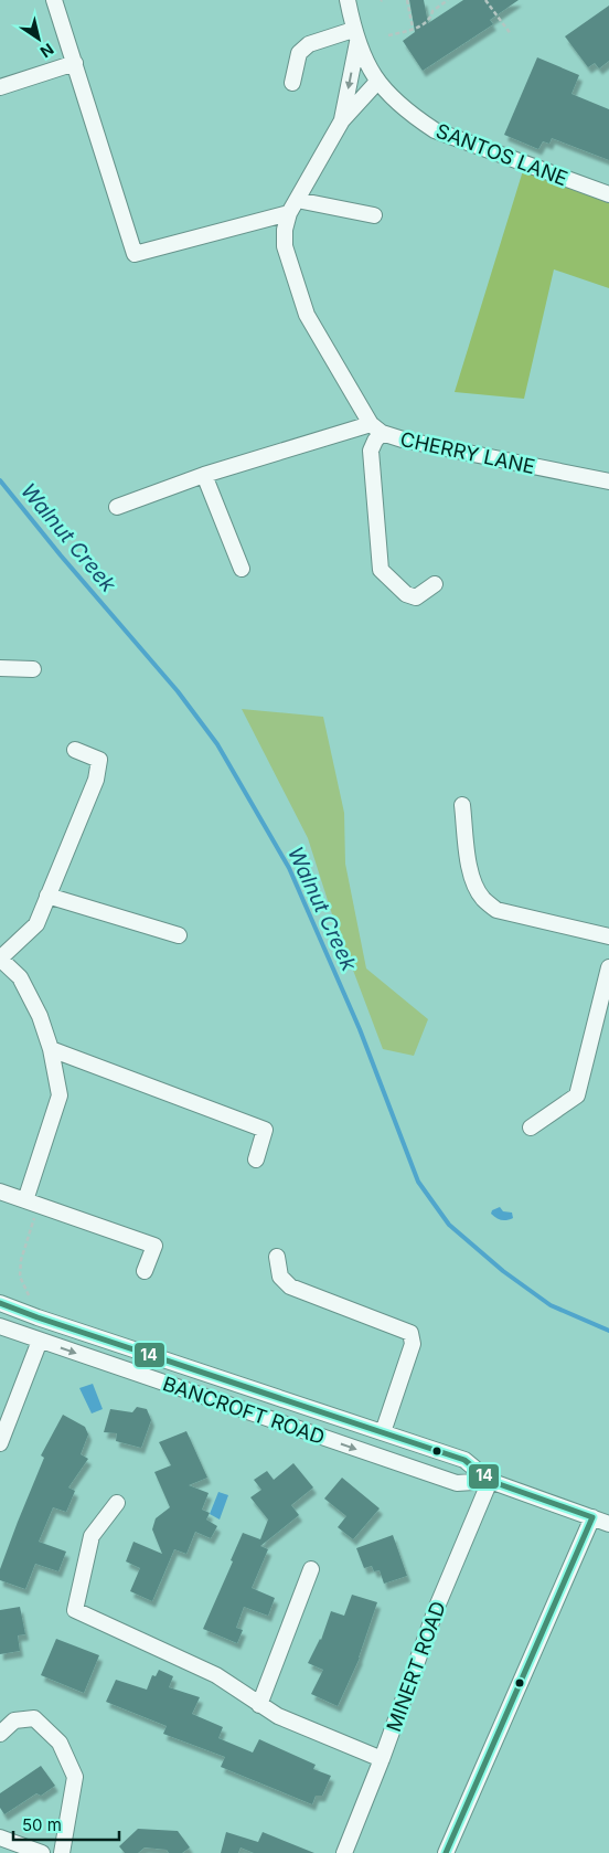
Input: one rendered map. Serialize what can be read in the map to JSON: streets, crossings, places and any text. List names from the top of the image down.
{
  "streets": {
    "street": [
      "SANTOS LANE",
      "CHERRY LANE",
      "BANCROFT ROAD",
      "MINERT ROAD"
    ]
  },
  "crossings": [
    ["BANCROFT ROAD", "MINERT ROAD"]
  ],
  "water": ["Walnut Creek"],
  "lines": ["transit line 14"],
  "scale_bar": "50 m",
  "north": "bottom right"
}
